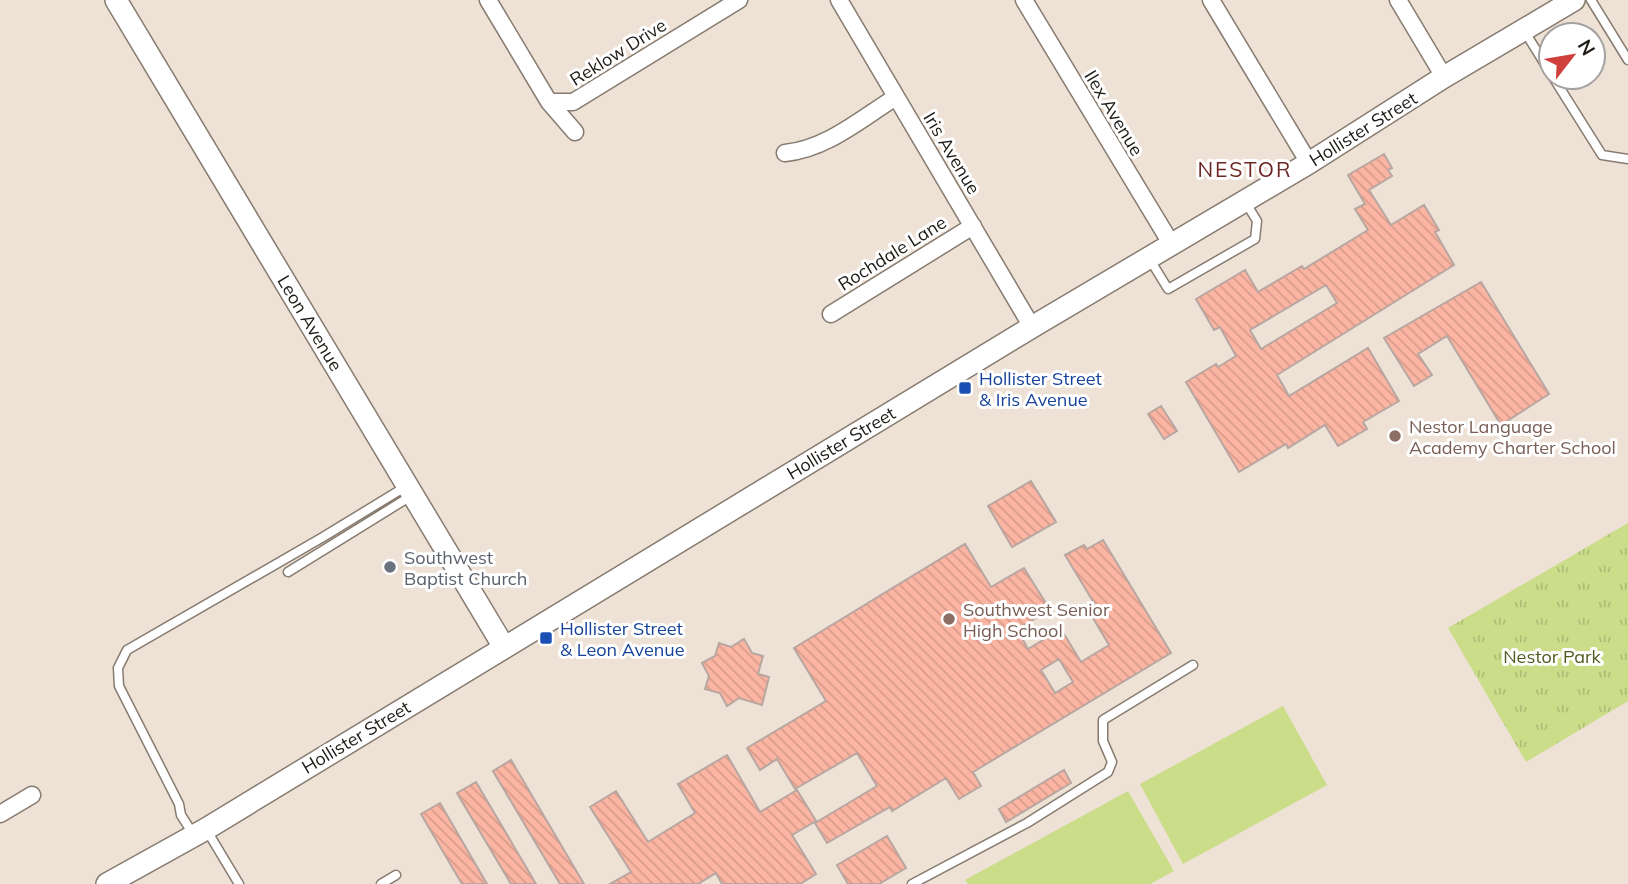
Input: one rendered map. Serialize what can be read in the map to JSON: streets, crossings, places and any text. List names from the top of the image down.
{
  "streets": {
    "main road": ["Hollister Street", "Leon Avenue"],
    "street": [
      "Reklow Drive",
      "Ilex Avenue",
      "Iris Avenue",
      "Rochdale Lane"
    ]
  },
  "crossings": [
    ["Ilex Avenue", "Hollister Street"],
    ["Hollister Street", "Iris Avenue"],
    ["Hollister Street", "Leon Avenue"],
    ["Iris Avenue", "Rochdale Lane"]
  ],
  "districts": ["NESTOR"],
  "parks": ["Nestor Park"],
  "places": {
    "transit": ["Hollister Street & Iris Avenue", "Hollister Street & Leon Avenue"],
    "other": ["Nestor Language Academy Charter School", "Southwest Baptist Church", "Southwest Senior High School"]
  },
  "north": "top right"
}
